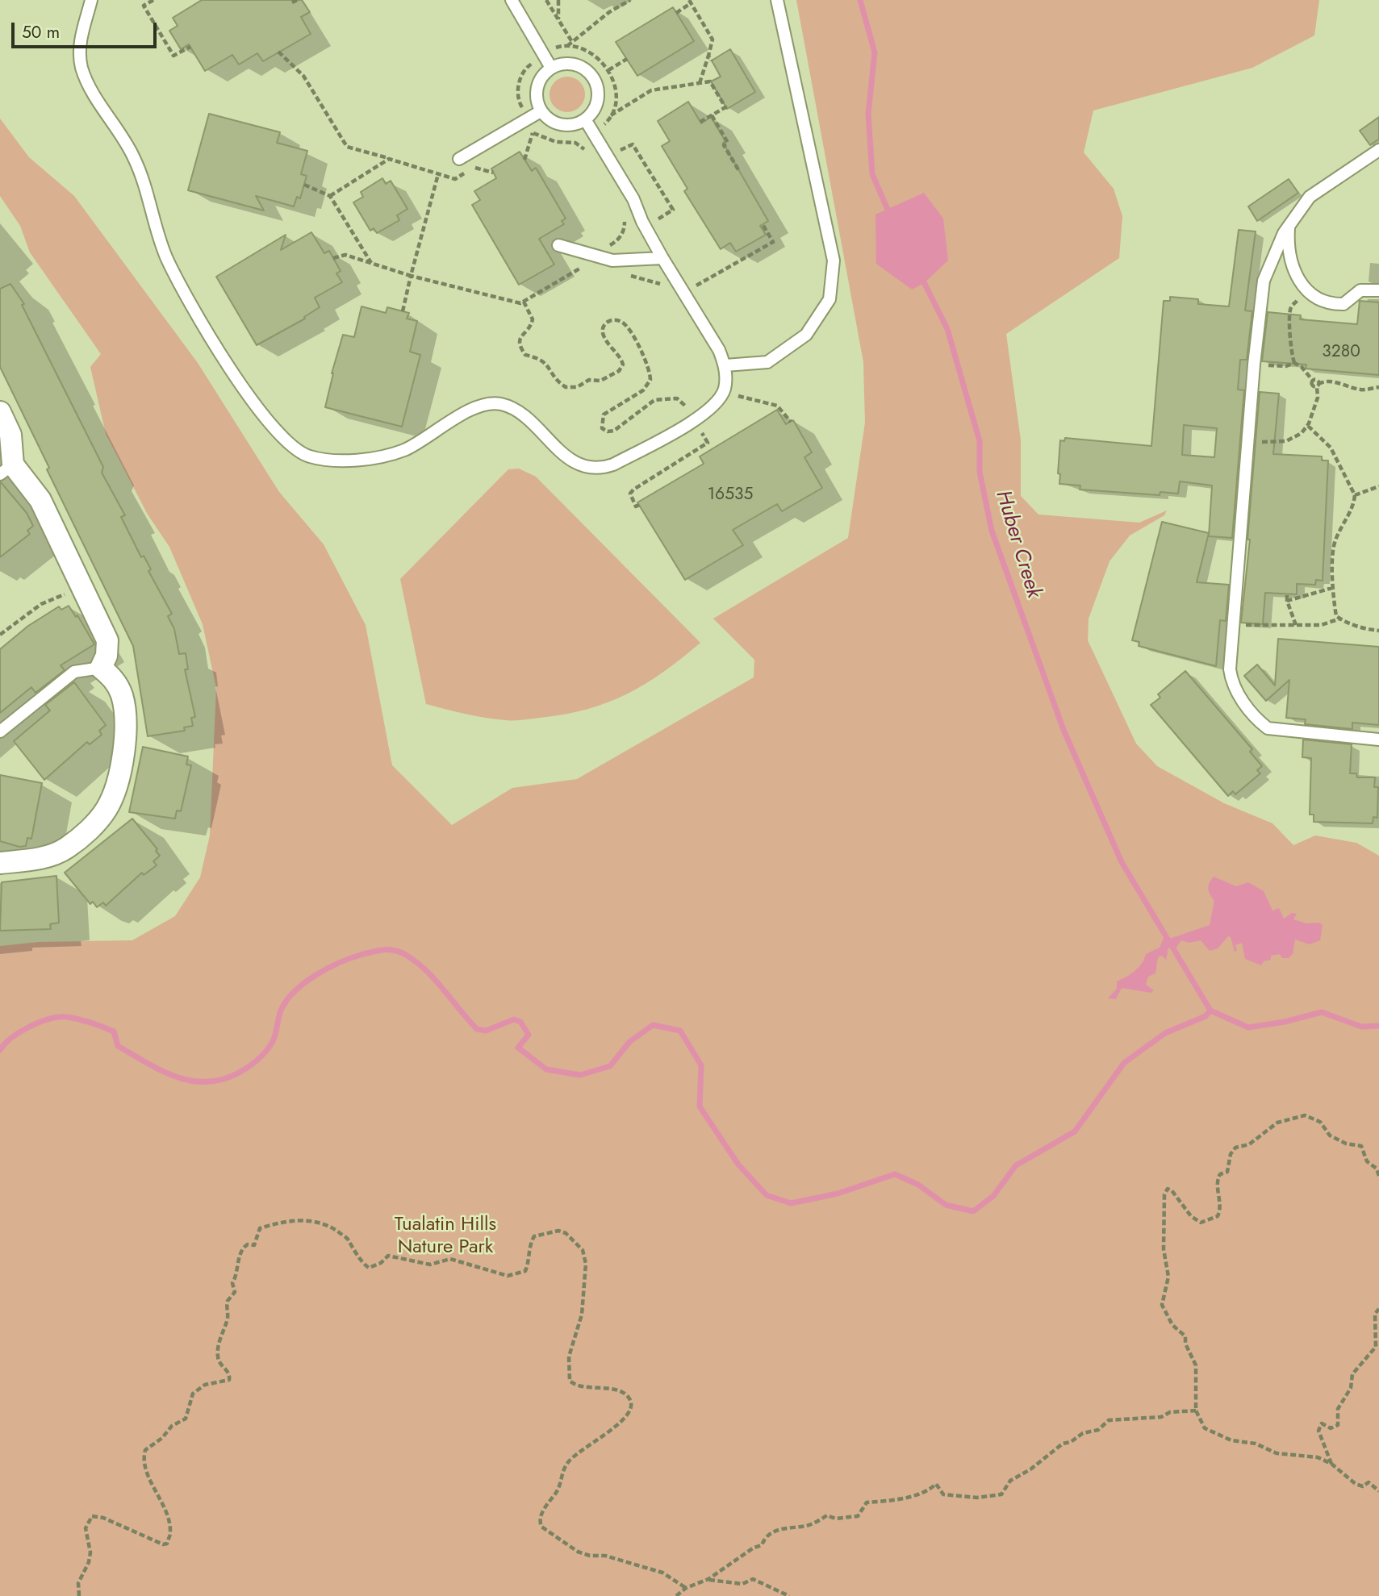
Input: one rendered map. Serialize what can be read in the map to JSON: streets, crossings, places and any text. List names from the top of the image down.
{
  "water": ["Huber Creek"],
  "parks": ["Tualatin Hills Nature Park"],
  "house_numbers": ["3280", "16535"],
  "scale_bar": "50 m"
}
